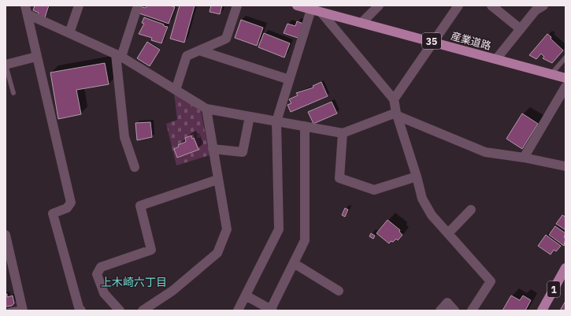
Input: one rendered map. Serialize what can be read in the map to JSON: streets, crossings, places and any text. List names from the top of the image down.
{
  "streets": {
    "main road": ["35", "産業道路", "1"]
  },
  "districts": ["上木崎六丁目"]
}
